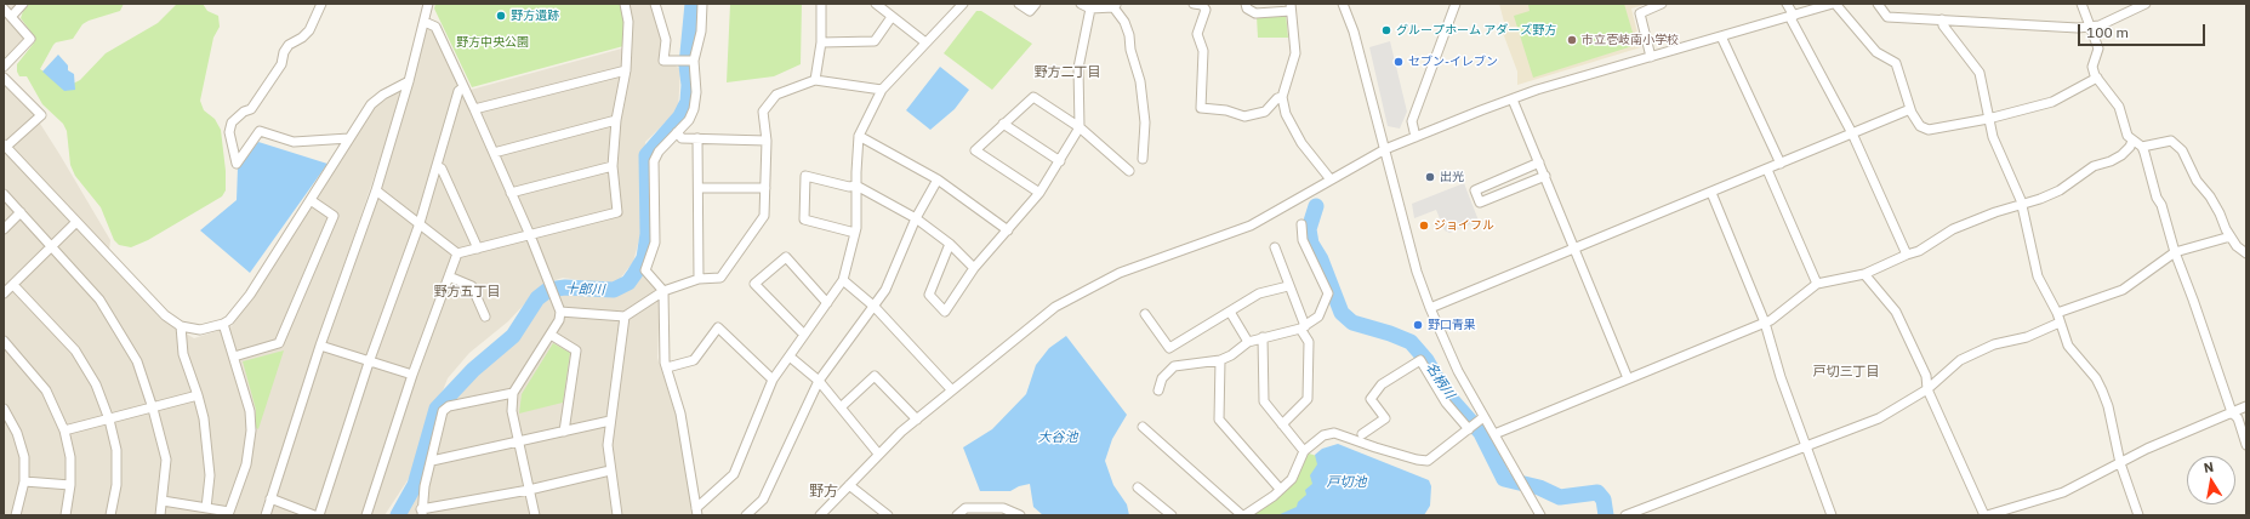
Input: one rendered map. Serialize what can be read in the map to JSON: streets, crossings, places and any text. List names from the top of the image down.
{
  "districts": [
    "野方二丁目",
    "野方五丁目",
    "戸切三丁目",
    "野方"
  ],
  "water": [
    "十郎川",
    "名柄川",
    "大谷池",
    "戸切池"
  ],
  "parks": ["野方中央公園"],
  "places": [
    "野方遺跡",
    "グループホーム アダーズ野方",
    "市立壱岐南小学校",
    "セブン-イレブン",
    "出光",
    "ジョイフル",
    "野口青果"
  ],
  "scale_bar": "100 m",
  "north": "top"
}
